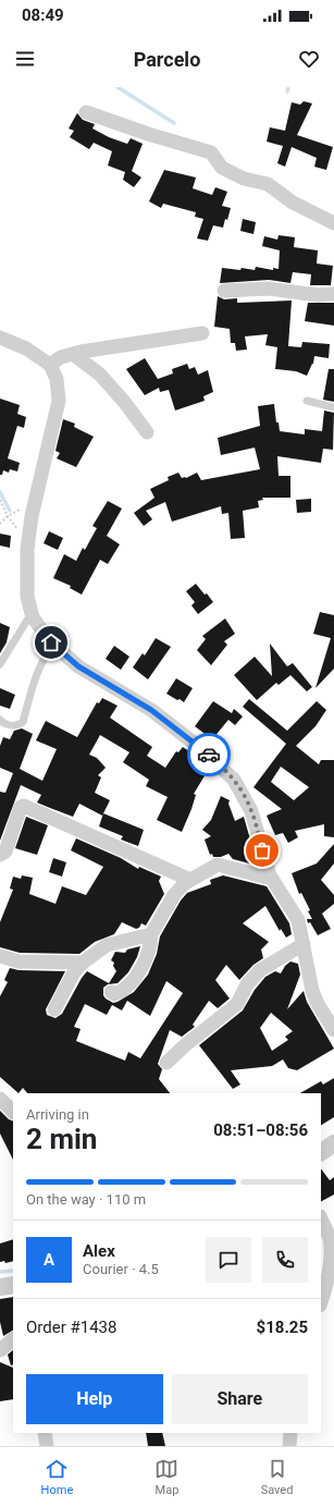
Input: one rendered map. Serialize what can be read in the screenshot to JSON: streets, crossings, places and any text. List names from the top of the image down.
{
  "page": {
    "status": "08:49",
    "header": "Parcelo",
    "heading": ["2 min", "Arriving in", "08:51–08:56"],
    "panel": [
      "Alex",
      "Courier · 4.5",
      "Order #1438",
      "$18.25"
    ],
    "bar": "On the way · 110 m",
    "round": "A",
    "buttons": ["Help", "Share"],
    "tabs": ["Home", "Map", "Saved"]
  }
}
